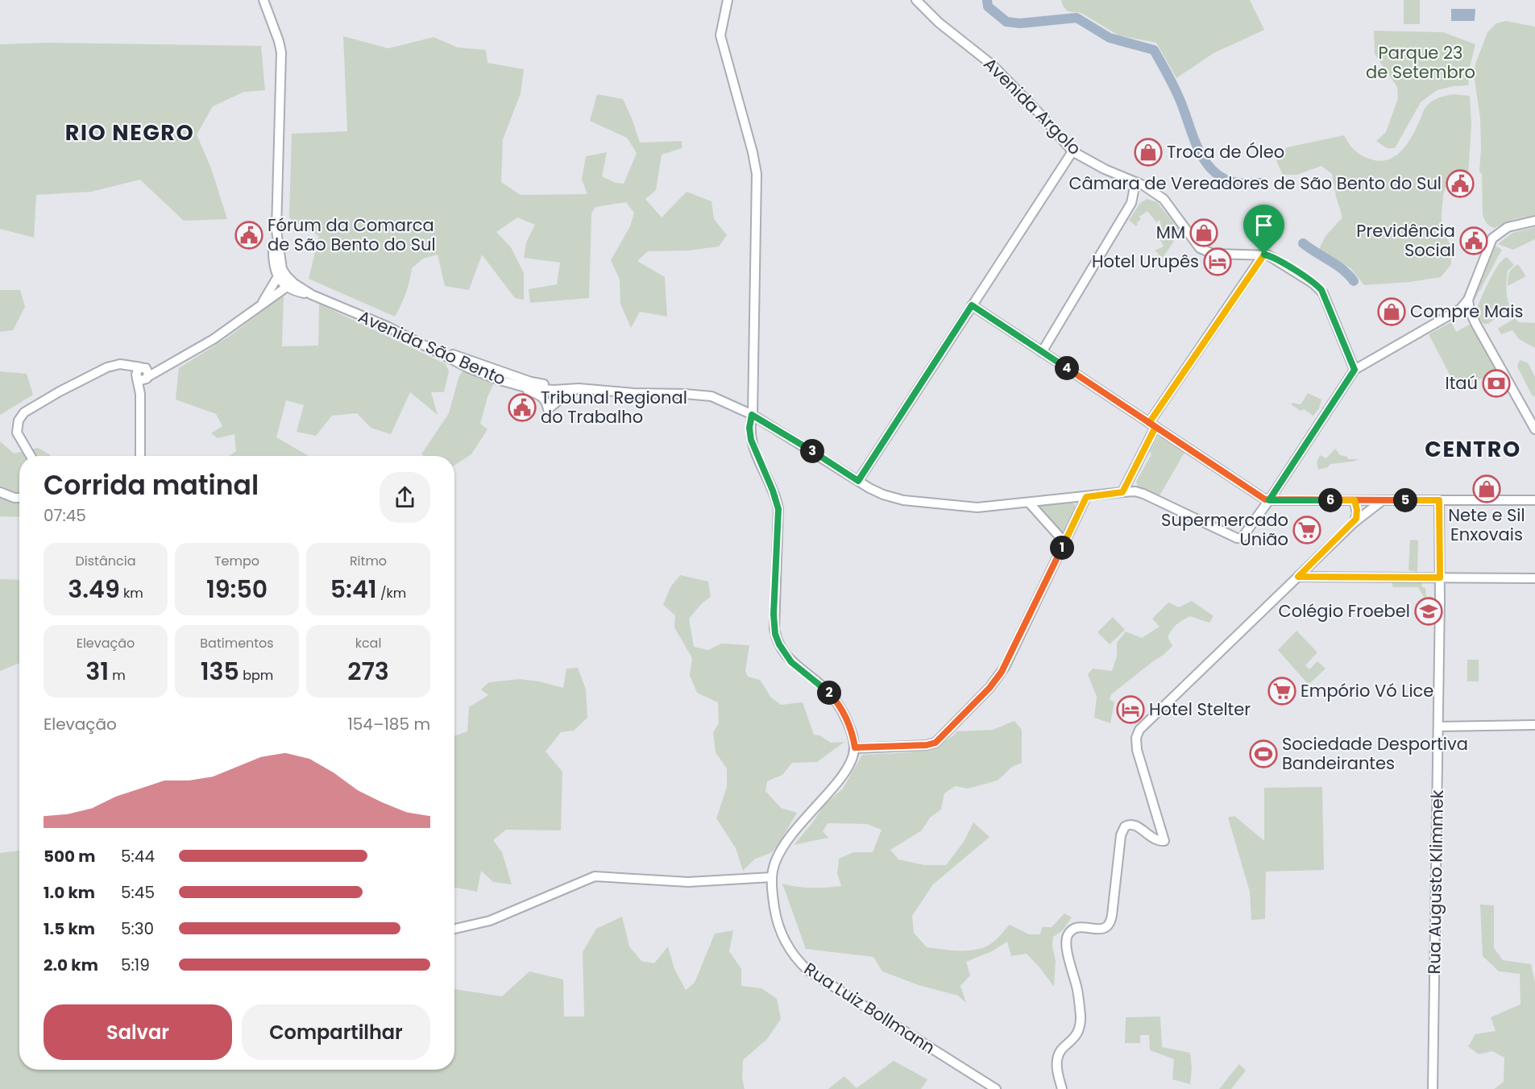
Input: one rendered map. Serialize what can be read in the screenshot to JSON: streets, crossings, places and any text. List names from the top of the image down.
{
  "streets": {
    "main road": [
      "Avenida Argolo",
      "Avenida São Bento",
      "Rua Augusto Klimmek",
      "Rua Luiz Bollmann"
    ]
  },
  "districts": ["RIO NEGRO", "CENTRO"],
  "parks": ["Parque 23 de Setembro"],
  "places": {
    "shop": [
      "Troca de Óleo",
      "MM",
      "Compre Mais",
      "Nete e Sil Enxovais"
    ],
    "public building": [
      "Câmara de Vereadores de São Bento do Sul",
      "Fórum da Comarca de São Bento do Sul",
      "Previdência Social",
      "Tribunal Regional do Trabalho"
    ],
    "hotel": ["Hotel Urupês", "Hotel Stelter"],
    "bank": ["Itaú"],
    "supermarket": ["Supermercado União", "Empório Vó Lice"],
    "school or university": ["Colégio Froebel"],
    "sports": ["Sociedade Desportiva Bandeirantes"]
  },
  "page": {
    "pins": [
      "4",
      "3",
      "5",
      "6",
      "1",
      "2"
    ],
    "heading": ["Corrida matinal", "07:45"],
    "stats": [
      ["Distância", "3.49 km"],
      ["Tempo", "19:50"],
      ["Ritmo", "5:41 /km"],
      ["Elevação", "31 m"],
      ["Batimentos", "135 bpm"],
      ["kcal", "273"]
    ],
    "chart": ["Elevação", "154–185 m"],
    "list": [
      {
        "name": "500 m",
        "note": "5:44"
      },
      {
        "name": "1.0 km",
        "note": "5:45"
      },
      {
        "name": "1.5 km",
        "note": "5:30"
      },
      {
        "name": "2.0 km",
        "note": "5:19"
      }
    ],
    "buttons": ["Salvar", "Compartilhar"]
  }
}
